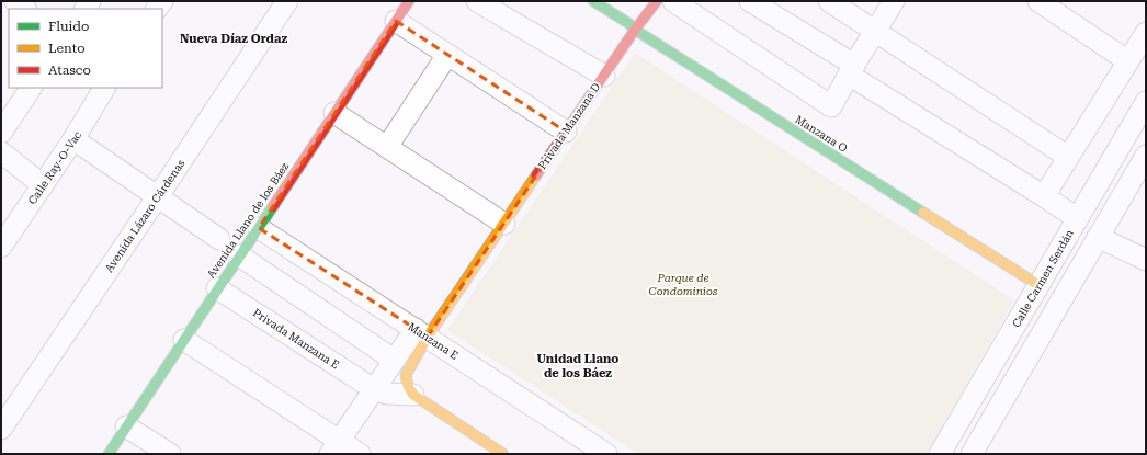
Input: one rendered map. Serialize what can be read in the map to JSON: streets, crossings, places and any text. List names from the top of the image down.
{
  "streets": {
    "street": [
      "Privada Manzana D",
      "Manzana O",
      "Calle Ray-O-Vac",
      "Avenida Lázaro Cárdenas",
      "Avenida Llano de los Báez",
      "Calle Carmen Serdán",
      "Privada Manzana E",
      "Manzana E"
    ]
  },
  "crossings": [
    ["Privada Manzana D", "Manzana O"],
    ["Privada Manzana D", "Manzana E"],
    ["Manzana O", "Calle Carmen Serdán"],
    ["Avenida Llano de los Báez", "Privada Manzana E"],
    ["Avenida Llano de los Báez", "Manzana E"]
  ],
  "districts": ["Nueva Díaz Ordaz", "Unidad Llano de los Báez"],
  "parks": ["Parque de Condominios"],
  "legend": ["Fluido", "Lento", "Atasco"]
}
